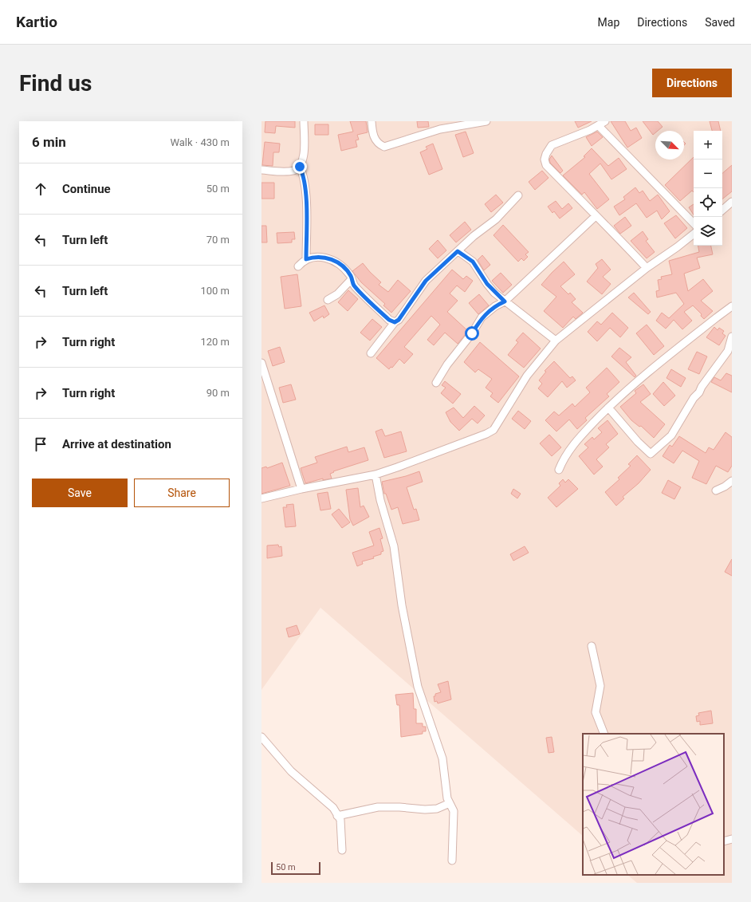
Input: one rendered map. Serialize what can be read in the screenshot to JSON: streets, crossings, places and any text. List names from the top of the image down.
{
  "scale_bar": "50 m",
  "north": "bottom right",
  "page": {
    "header": "Kartio",
    "nav": ["Map", "Directions", "Saved"],
    "buttons": [
      "Directions",
      ["Save", "Share"]
    ],
    "title": "Find us",
    "heading": ["6 min", "Walk · 430 m"],
    "map_buttons": ["+", "−"],
    "list": [
      ["Continue", "50 m"],
      ["Turn left", "70 m"],
      ["Turn left", "100 m"],
      ["Turn right", "120 m"],
      ["Turn right", "90 m"],
      "Arrive at destination"
    ],
    "scale": "50 m"
  }
}
